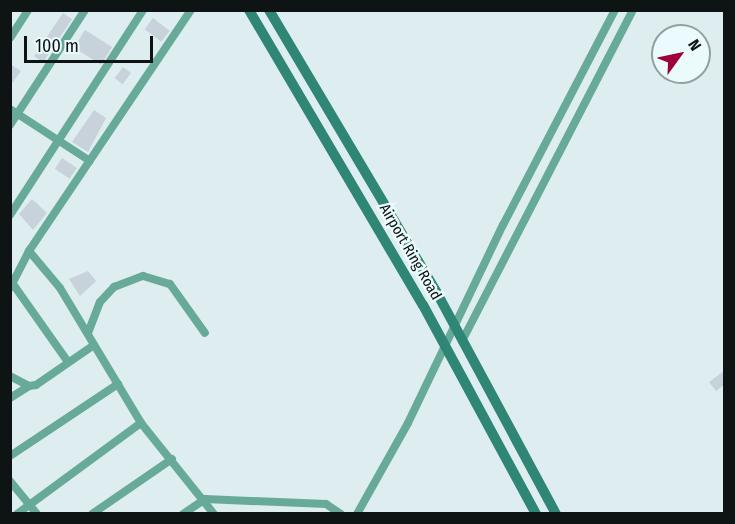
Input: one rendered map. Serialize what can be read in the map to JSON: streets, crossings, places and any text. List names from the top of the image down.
{
  "streets": {
    "main road": ["Airport Ring Road"]
  },
  "scale_bar": "100 m",
  "north": "top right"
}
